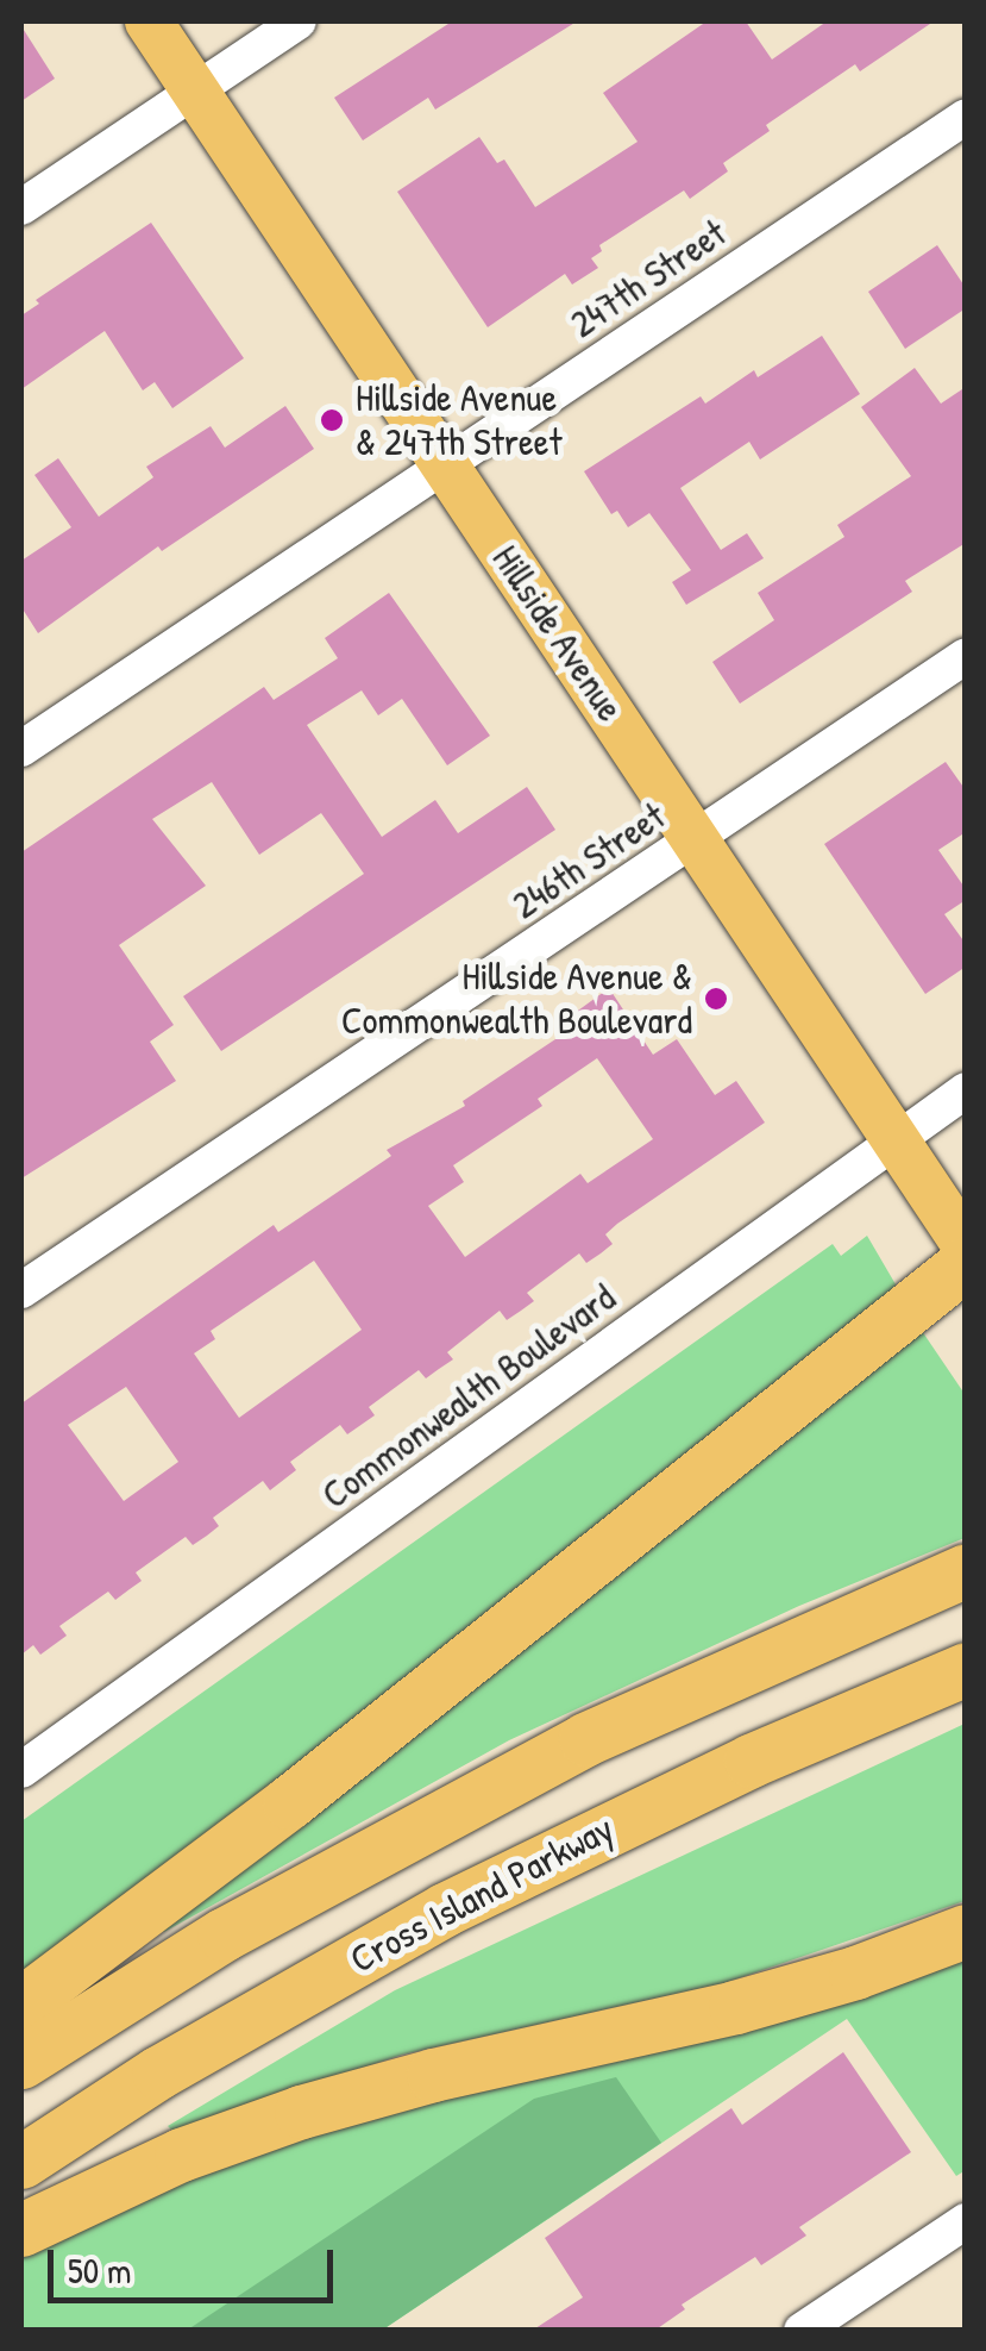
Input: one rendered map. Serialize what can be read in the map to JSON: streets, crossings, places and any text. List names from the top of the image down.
{
  "streets": {
    "highway": ["Cross Island Parkway"],
    "main road": ["Hillside Avenue"],
    "street": ["247th Street", "246th Street", "Commonwealth Boulevard"]
  },
  "crossings": [
    ["247th Street", "Hillside Avenue"],
    ["Hillside Avenue", "246th Street"],
    ["Hillside Avenue", "Commonwealth Boulevard"]
  ],
  "places": ["Hillside Avenue & 247th Street", "Hillside Avenue & Commonwealth Boulevard"],
  "scale_bar": "50 m"
}
